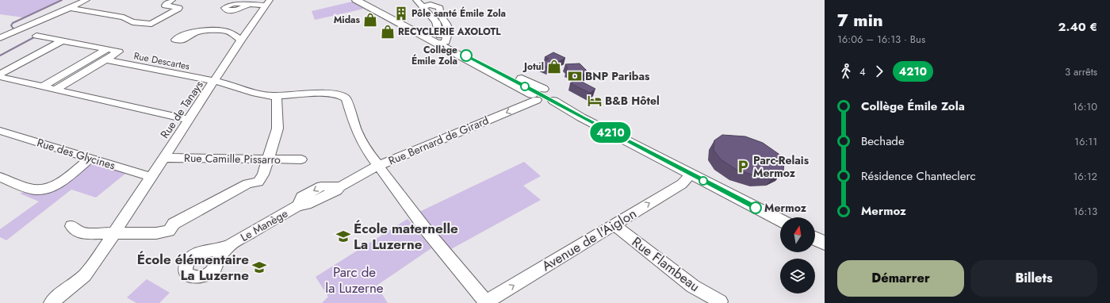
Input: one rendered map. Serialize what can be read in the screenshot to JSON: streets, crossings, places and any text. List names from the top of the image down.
{
  "streets": {
    "street": [
      "Rue Descartes",
      "Rue de Tanays",
      "Rue Bernard de Girard",
      "Rue des Glycines",
      "Rue Camille Pissarro",
      "Le Manège",
      "Avenue de l'Aiglon",
      "Rue Flambeau"
    ]
  },
  "crossings": [
    ["Rue Descartes", "Rue de Tanays"],
    ["Rue Descartes", "Rue Bernard de Girard"],
    ["Rue Descartes", "Le Manège"],
    ["Rue de Tanays", "Rue des Glycines"],
    ["Rue de Tanays", "Rue Camille Pissarro"],
    ["Rue Bernard de Girard", "Le Manège"],
    ["Rue Bernard de Girard", "Avenue de l'Aiglon"],
    ["Avenue de l'Aiglon", "Rue Flambeau"]
  ],
  "one_way": ["Rue Bernard de Girard", "Avenue de l'Aiglon"],
  "parks": ["Parc de la Luzerne"],
  "places": {
    "building": ["Pôle santé Émile Zola"],
    "shop": ["Midas", "RECYCLERIE AXOLOTL", "Jotul"],
    "other": ["Collège Émile Zola", "Mermoz"],
    "bank": ["BNP Paribas"],
    "hotel": ["B&B Hôtel"],
    "parking": ["Parc-Relais Mermoz"],
    "school or university": ["École maternelle La Luzerne", "École élémentaire La Luzerne"]
  },
  "lines": ["bus line 4210"],
  "north": "top",
  "page": {
    "on_map": "4210",
    "heading": ["7 min", "16:06 – 16:13 · Bus", "2.40 €"],
    "legs": ["4", "4210", "3 arrêts"],
    "list": [
      {
        "name": "Collège Émile Zola",
        "value": "16:10"
      },
      {
        "name": "Bechade",
        "value": "16:11"
      },
      {
        "name": "Résidence Chanteclerc",
        "value": "16:12"
      },
      {
        "name": "Mermoz",
        "value": "16:13"
      }
    ],
    "buttons": ["Démarrer", "Billets"]
  }
}
